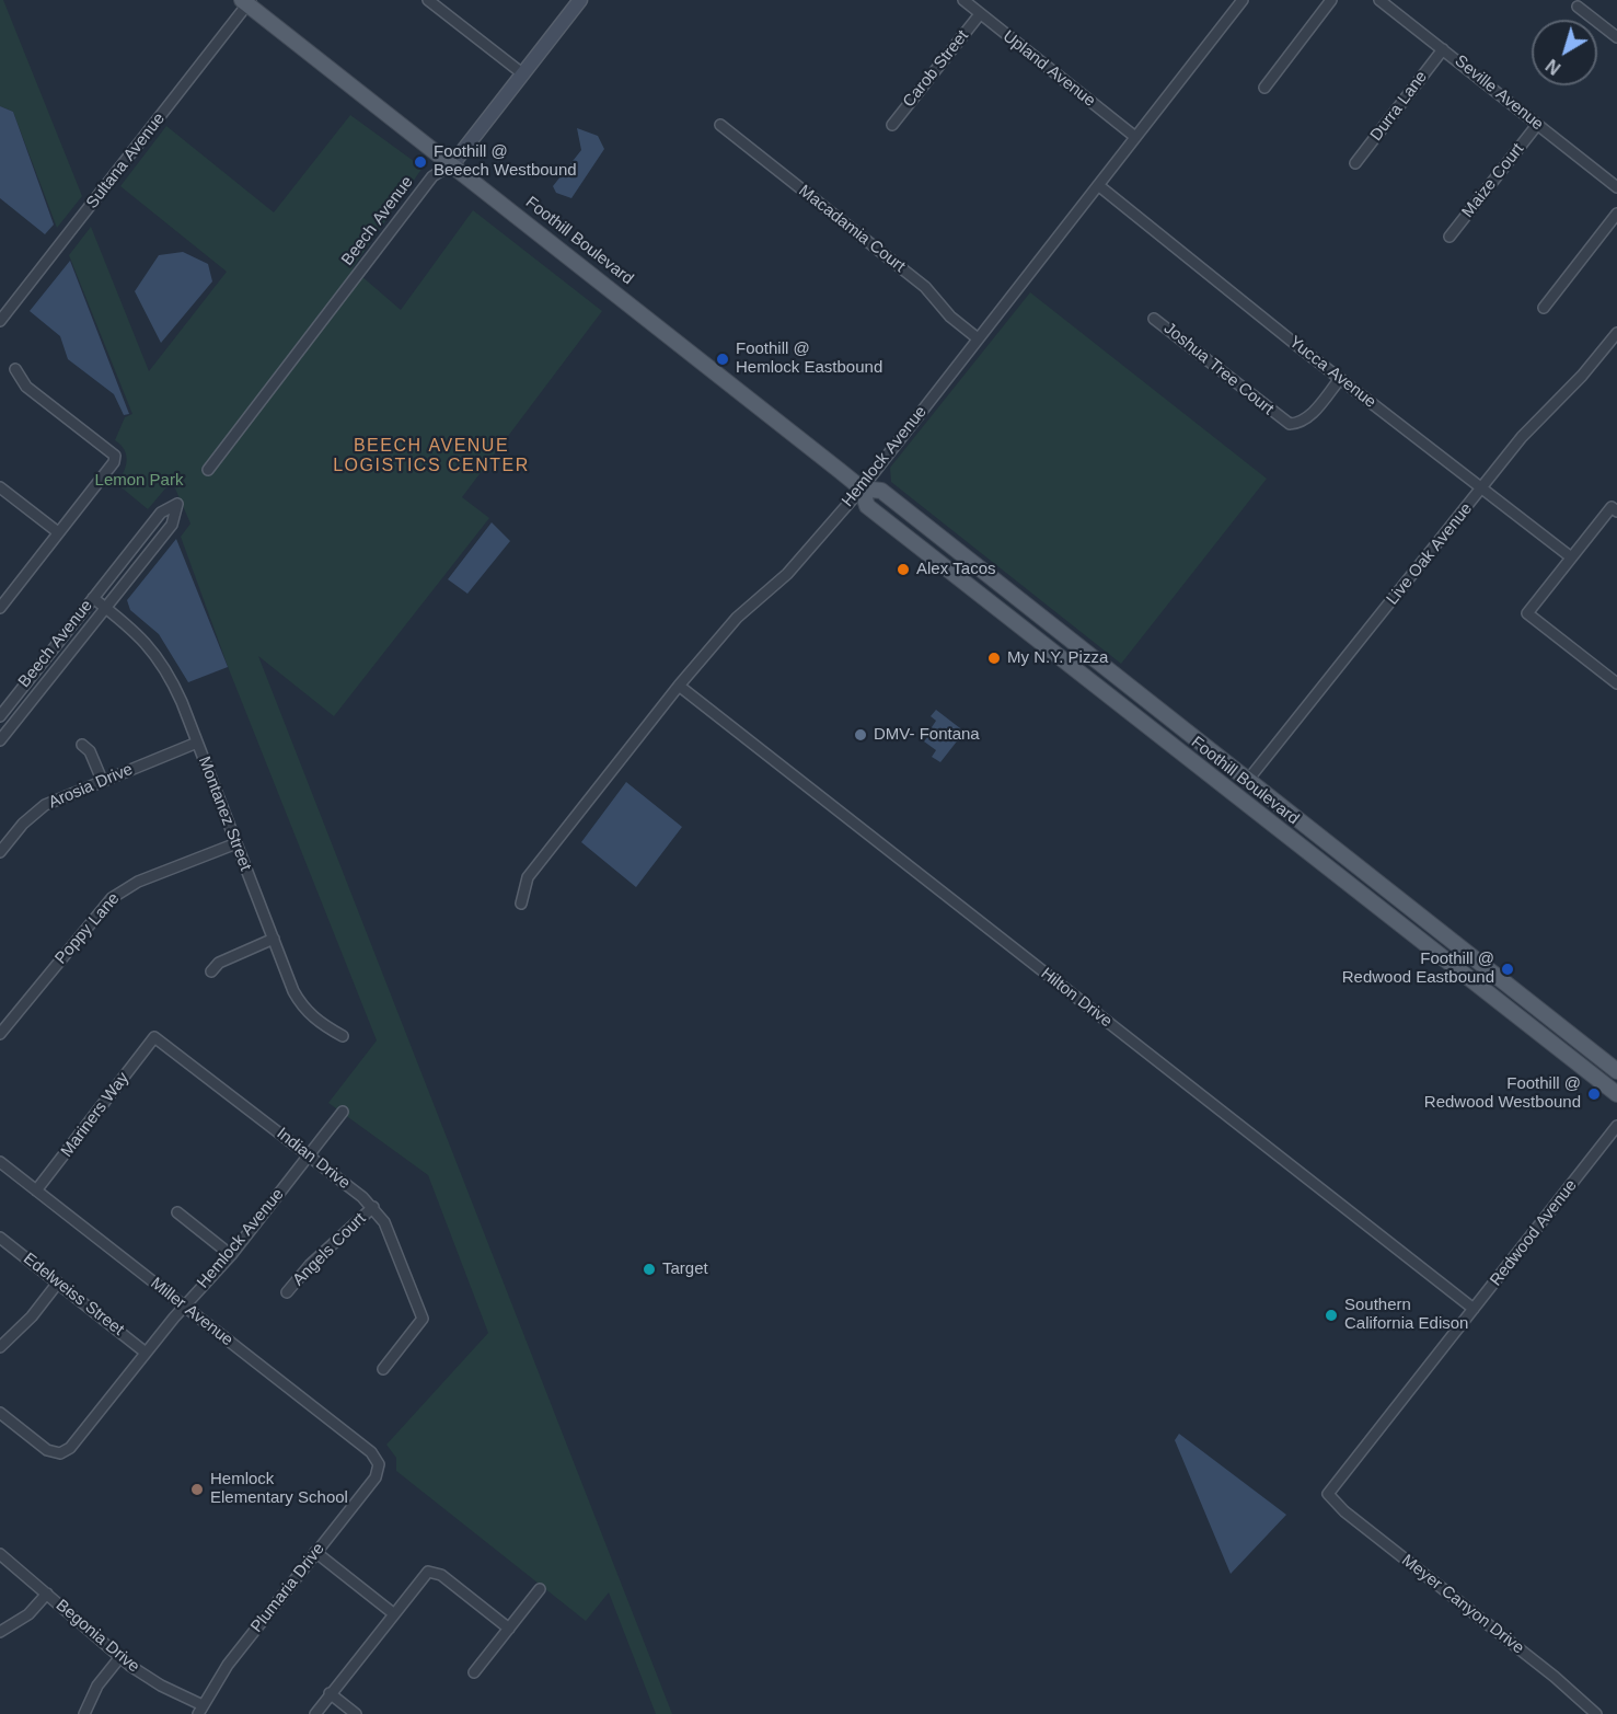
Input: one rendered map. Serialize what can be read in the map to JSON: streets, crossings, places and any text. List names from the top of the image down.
{
  "streets": {
    "main road": ["Beech Avenue", "Foothill Boulevard"],
    "street": [
      "Carob Street",
      "Upland Avenue",
      "Seville Avenue",
      "Durra Lane",
      "Sultana Avenue",
      "Maize Court",
      "Macadamia Court",
      "Joshua Tree Court",
      "Yucca Avenue",
      "Hemlock Avenue",
      "Live Oak Avenue",
      "Arosia Drive",
      "Montanez Street",
      "Poppy Lane",
      "Hilton Drive",
      "Mariners Way",
      "Indian Drive",
      "Redwood Avenue",
      "Angels Court",
      "Edelweiss Street",
      "Miller Avenue",
      "Plumaria Drive",
      "Meyer Canyon Drive",
      "Begonia Drive"
    ]
  },
  "crossings": [
    ["Carob Street", "Upland Avenue"],
    ["Upland Avenue", "Hemlock Avenue"],
    ["Seville Avenue", "Durra Lane"],
    ["Seville Avenue", "Maize Court"],
    ["Sultana Avenue", "Foothill Boulevard"],
    ["Beech Avenue", "Foothill Boulevard"],
    ["Beech Avenue", "Montanez Street"],
    ["Macadamia Court", "Hemlock Avenue"],
    ["Foothill Boulevard", "Hemlock Avenue"],
    ["Foothill Boulevard", "Live Oak Avenue"],
    ["Joshua Tree Court", "Yucca Avenue"],
    ["Yucca Avenue", "Hemlock Avenue"],
    ["Yucca Avenue", "Live Oak Avenue"],
    ["Hemlock Avenue", "Hilton Drive"],
    ["Hemlock Avenue", "Indian Drive"],
    ["Hemlock Avenue", "Edelweiss Street"],
    ["Hemlock Avenue", "Miller Avenue"],
    ["Arosia Drive", "Montanez Street"],
    ["Montanez Street", "Poppy Lane"],
    ["Hilton Drive", "Redwood Avenue"],
    ["Mariners Way", "Indian Drive"],
    ["Mariners Way", "Miller Avenue"],
    ["Indian Drive", "Angels Court"],
    ["Redwood Avenue", "Meyer Canyon Drive"],
    ["Miller Avenue", "Plumaria Drive"],
    ["Plumaria Drive", "Begonia Drive"]
  ],
  "districts": ["BEECH AVENUE LOGISTICS CENTER"],
  "parks": ["Lemon Park"],
  "places": [
    "Foothill @ Beeech Westbound",
    "Foothill @ Hemlock Eastbound",
    "Alex Tacos",
    "My N.Y. Pizza",
    "DMV- Fontana",
    "Foothill @ Redwood Eastbound",
    "Foothill @ Redwood Westbound",
    "Target",
    "Southern California Edison",
    "Hemlock Elementary School"
  ],
  "north": "bottom left"
}
